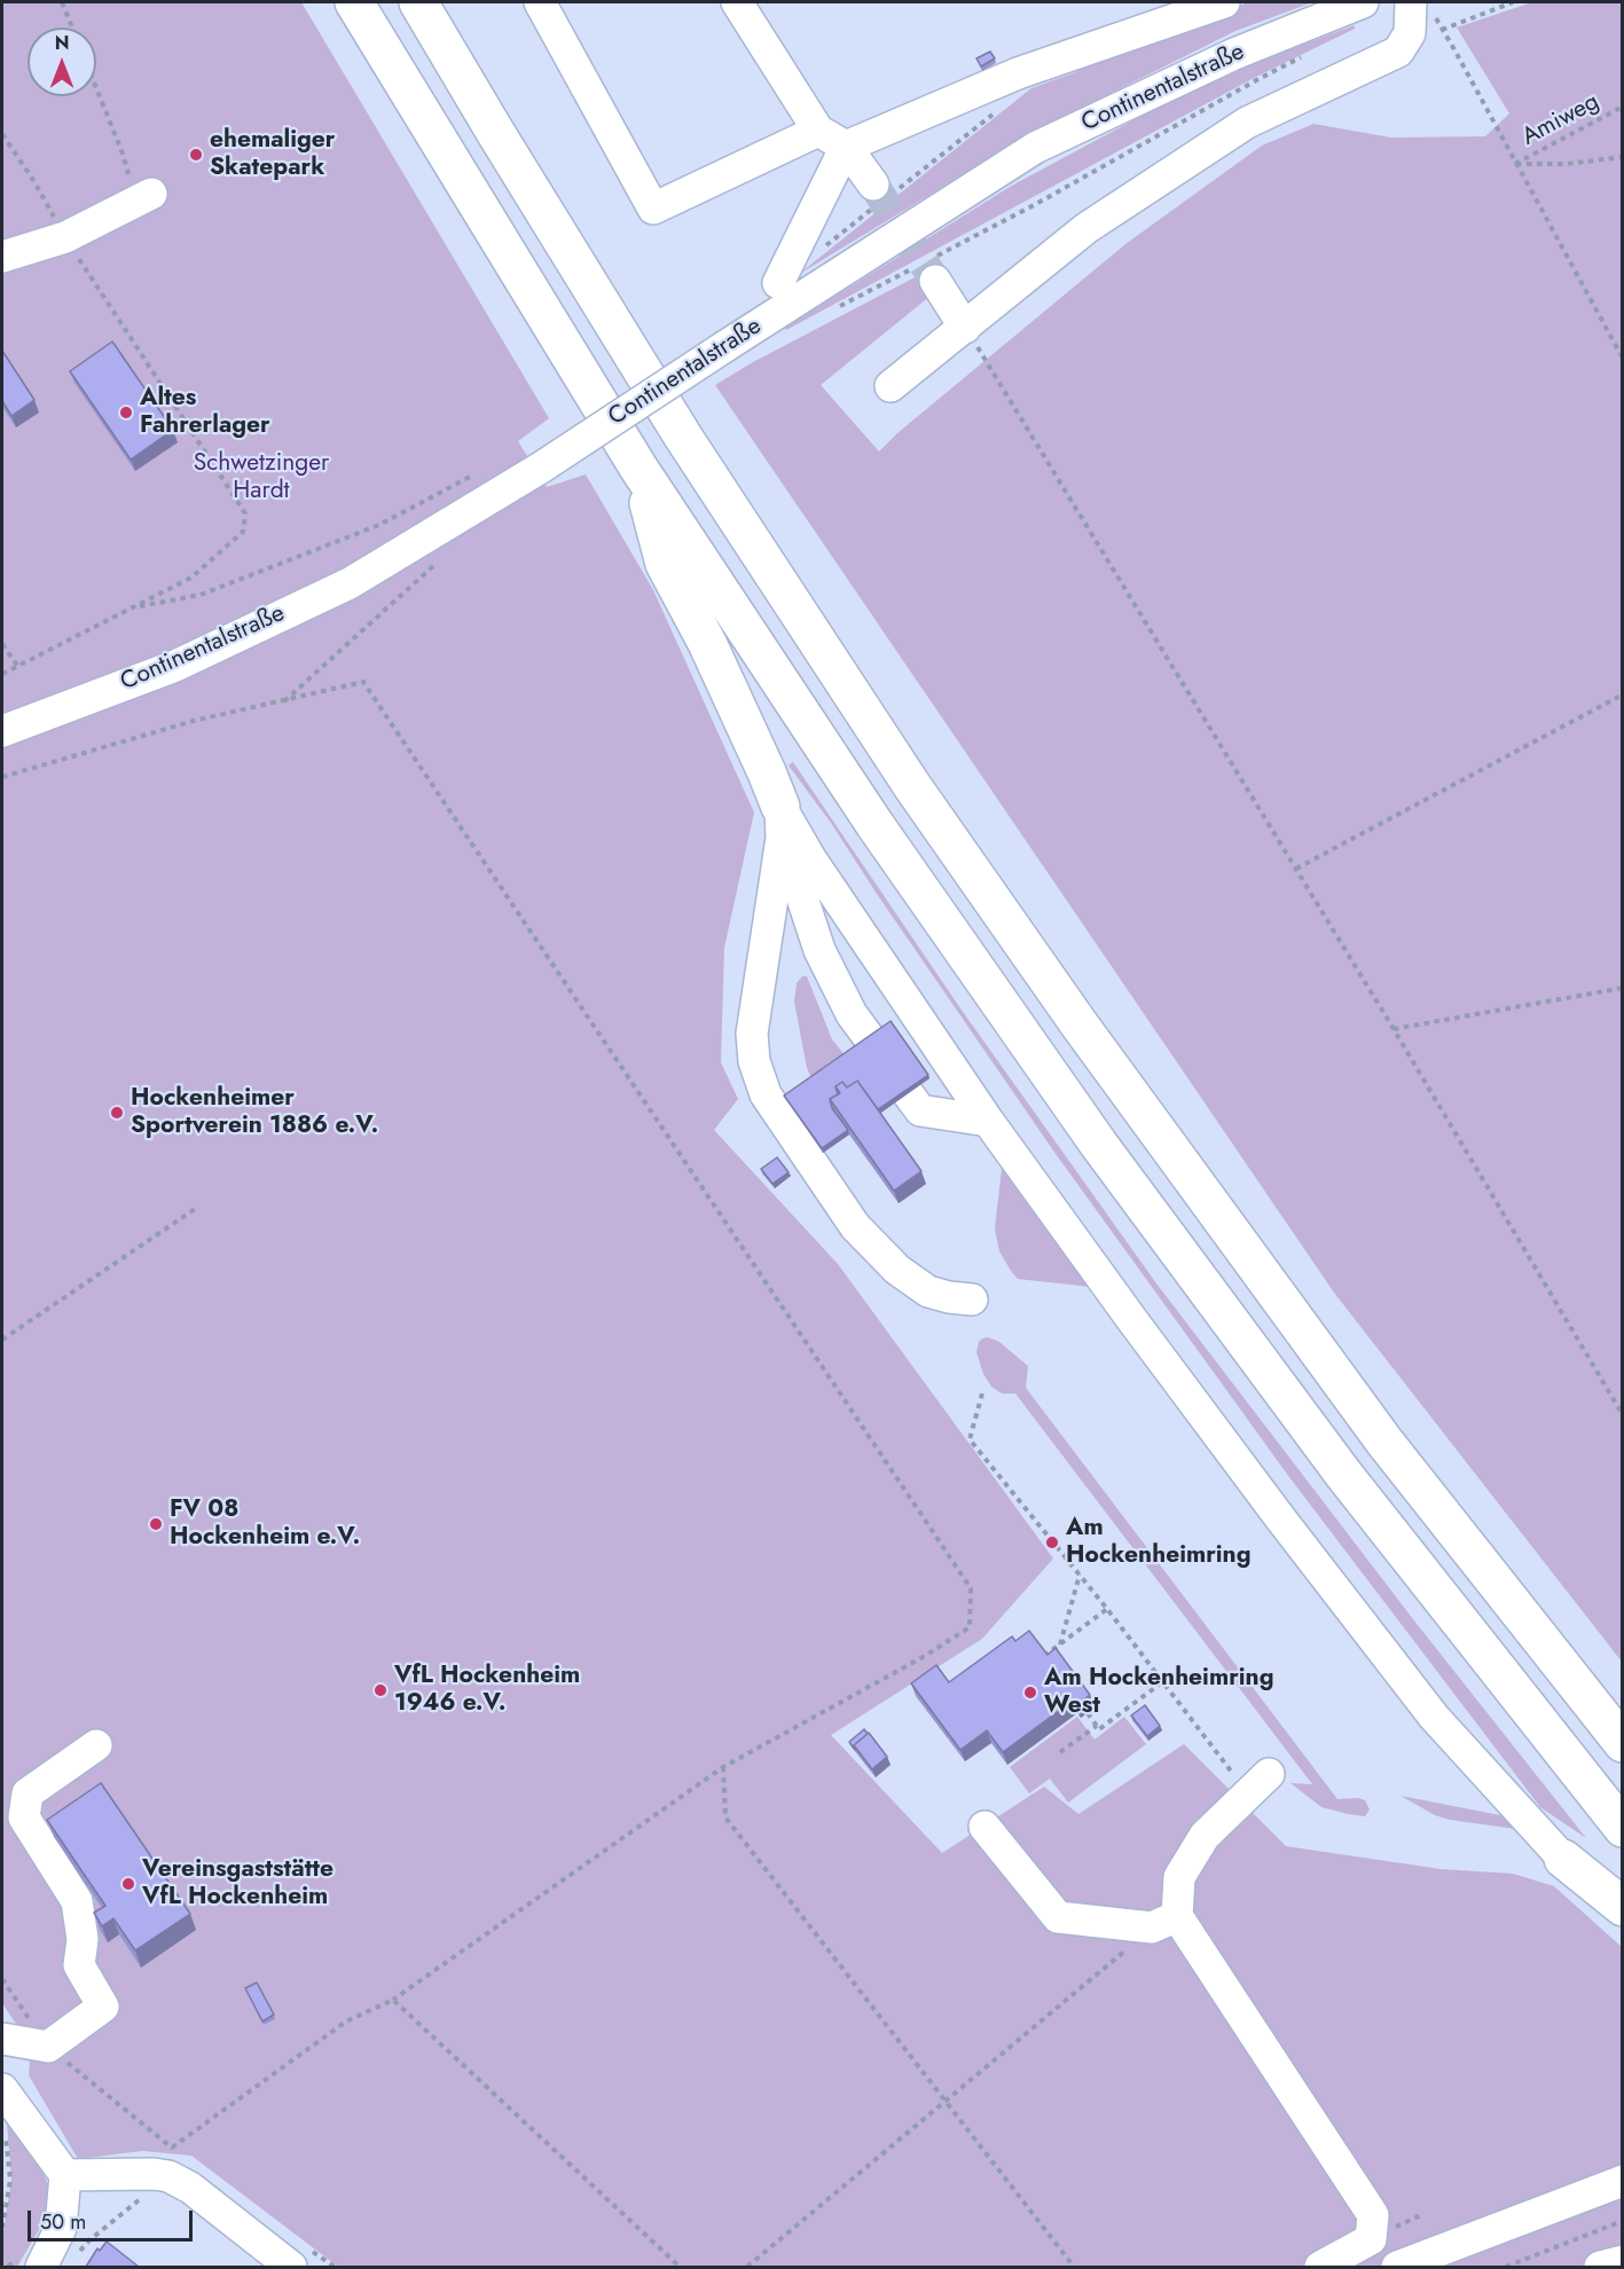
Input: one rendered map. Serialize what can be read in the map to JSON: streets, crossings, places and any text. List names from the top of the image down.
{
  "streets": {
    "street": ["Continentalstraße"],
    "path": ["Amiweg"]
  },
  "parks": ["Schwetzinger Hardt"],
  "places": [
    "ehemaliger Skatepark",
    "Altes Fahrerlager",
    "Hockenheimer Sportverein 1886 e.V.",
    "FV 08 Hockenheim e.V.",
    "Am Hockenheimring",
    "VfL Hockenheim 1946 e.V.",
    "Am Hockenheimring West",
    "Vereinsgaststätte VfL Hockenheim"
  ],
  "scale_bar": "50 m",
  "north": "top"
}
